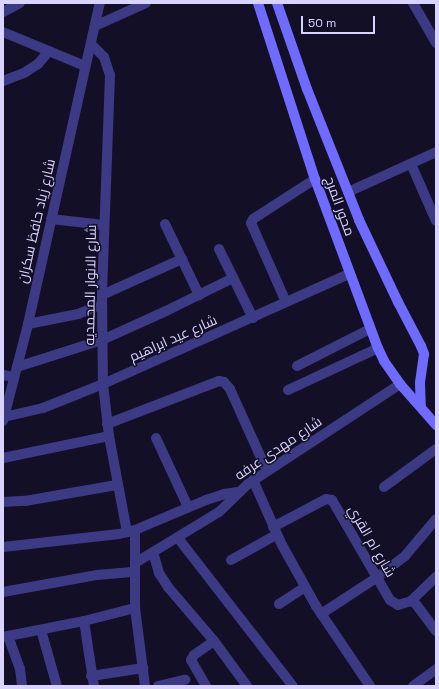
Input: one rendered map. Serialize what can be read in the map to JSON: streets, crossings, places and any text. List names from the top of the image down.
{
  "streets": {
    "main road": ["محور المرج"],
    "street": [
      "شارع زياد حافظ سكران",
      "شارع الانوار المحمديه",
      "شارع عيد ابراهيم",
      "شارع مهدى عرفه",
      "شارع ام القري"
    ]
  },
  "crossings": [
    ["محور المرج", "شارع عيد ابراهيم"],
    ["محور المرج", "شارع مهدى عرفه"],
    ["شارع زياد حافظ سكران", "شارع الانوار المحمديه"],
    ["شارع زياد حافظ سكران", "شارع عيد ابراهيم"],
    ["شارع الانوار المحمديه", "شارع عيد ابراهيم"],
    ["شارع الانوار المحمديه", "شارع مهدى عرفه"]
  ],
  "scale_bar": "50 m"
}
